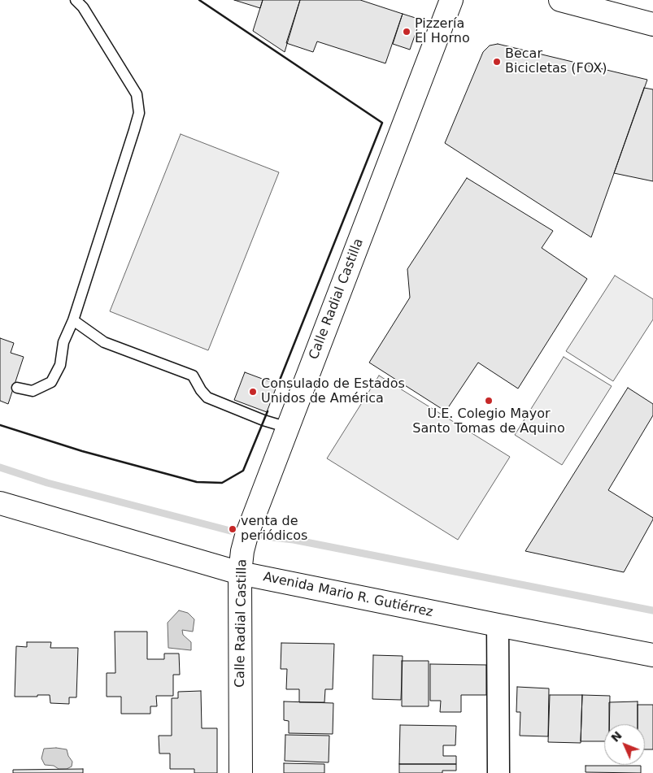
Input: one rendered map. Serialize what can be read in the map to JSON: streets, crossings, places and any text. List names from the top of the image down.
{
  "streets": {
    "street": ["Calle Radial Castilla", "Avenida Mario R. Gutiérrez"]
  },
  "crossings": [
    ["Calle Radial Castilla", "Avenida Mario R. Gutiérrez"]
  ],
  "places": [
    "Pizzería El Horno",
    "Becar Bicicletas (FOX)",
    "Consulado de Estados Unidos de América",
    "U.E. Colegio Mayor Santo Tomas de Aquino",
    "venta de periódicos"
  ],
  "north": "top left"
}
